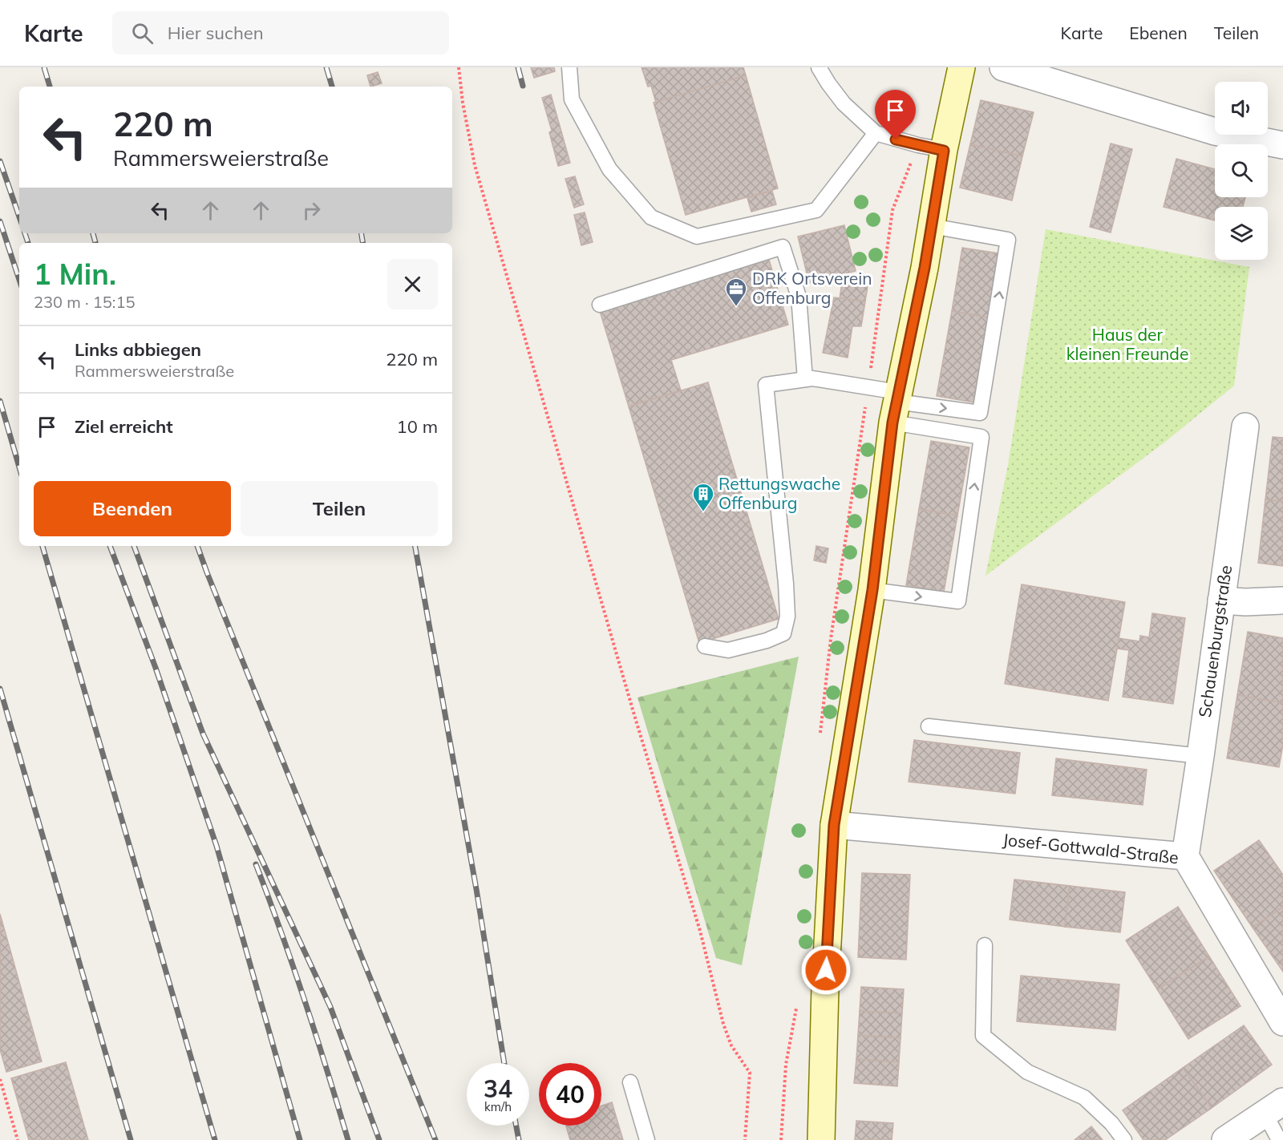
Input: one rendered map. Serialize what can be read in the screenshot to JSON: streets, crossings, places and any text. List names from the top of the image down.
{
  "streets": {
    "street": ["Schauenburgstraße", "Josef-Gottwald-Straße"]
  },
  "crossings": [
    ["Schauenburgstraße", "Josef-Gottwald-Straße"]
  ],
  "parks": ["Haus der kleinen Freunde"],
  "places": {
    "office": ["DRK Ortsverein Offenburg"],
    "building": ["Rettungswache Offenburg"]
  },
  "page": {
    "header": "Karte",
    "search": "Hier suchen",
    "nav": ["Karte", "Ebenen", "Teilen"],
    "turn": ["220 m", "Rammersweierstraße"],
    "heading": ["1 Min.", "230 m · 15:15"],
    "list": [
      {
        "name": "Links abbiegen",
        "note": "Rammersweierstraße",
        "value": "220 m"
      },
      {
        "name": "Ziel erreicht",
        "value": "10 m"
      }
    ],
    "buttons": ["Beenden", "Teilen"],
    "speed": "34 km/h",
    "limit": "40"
  }
}
